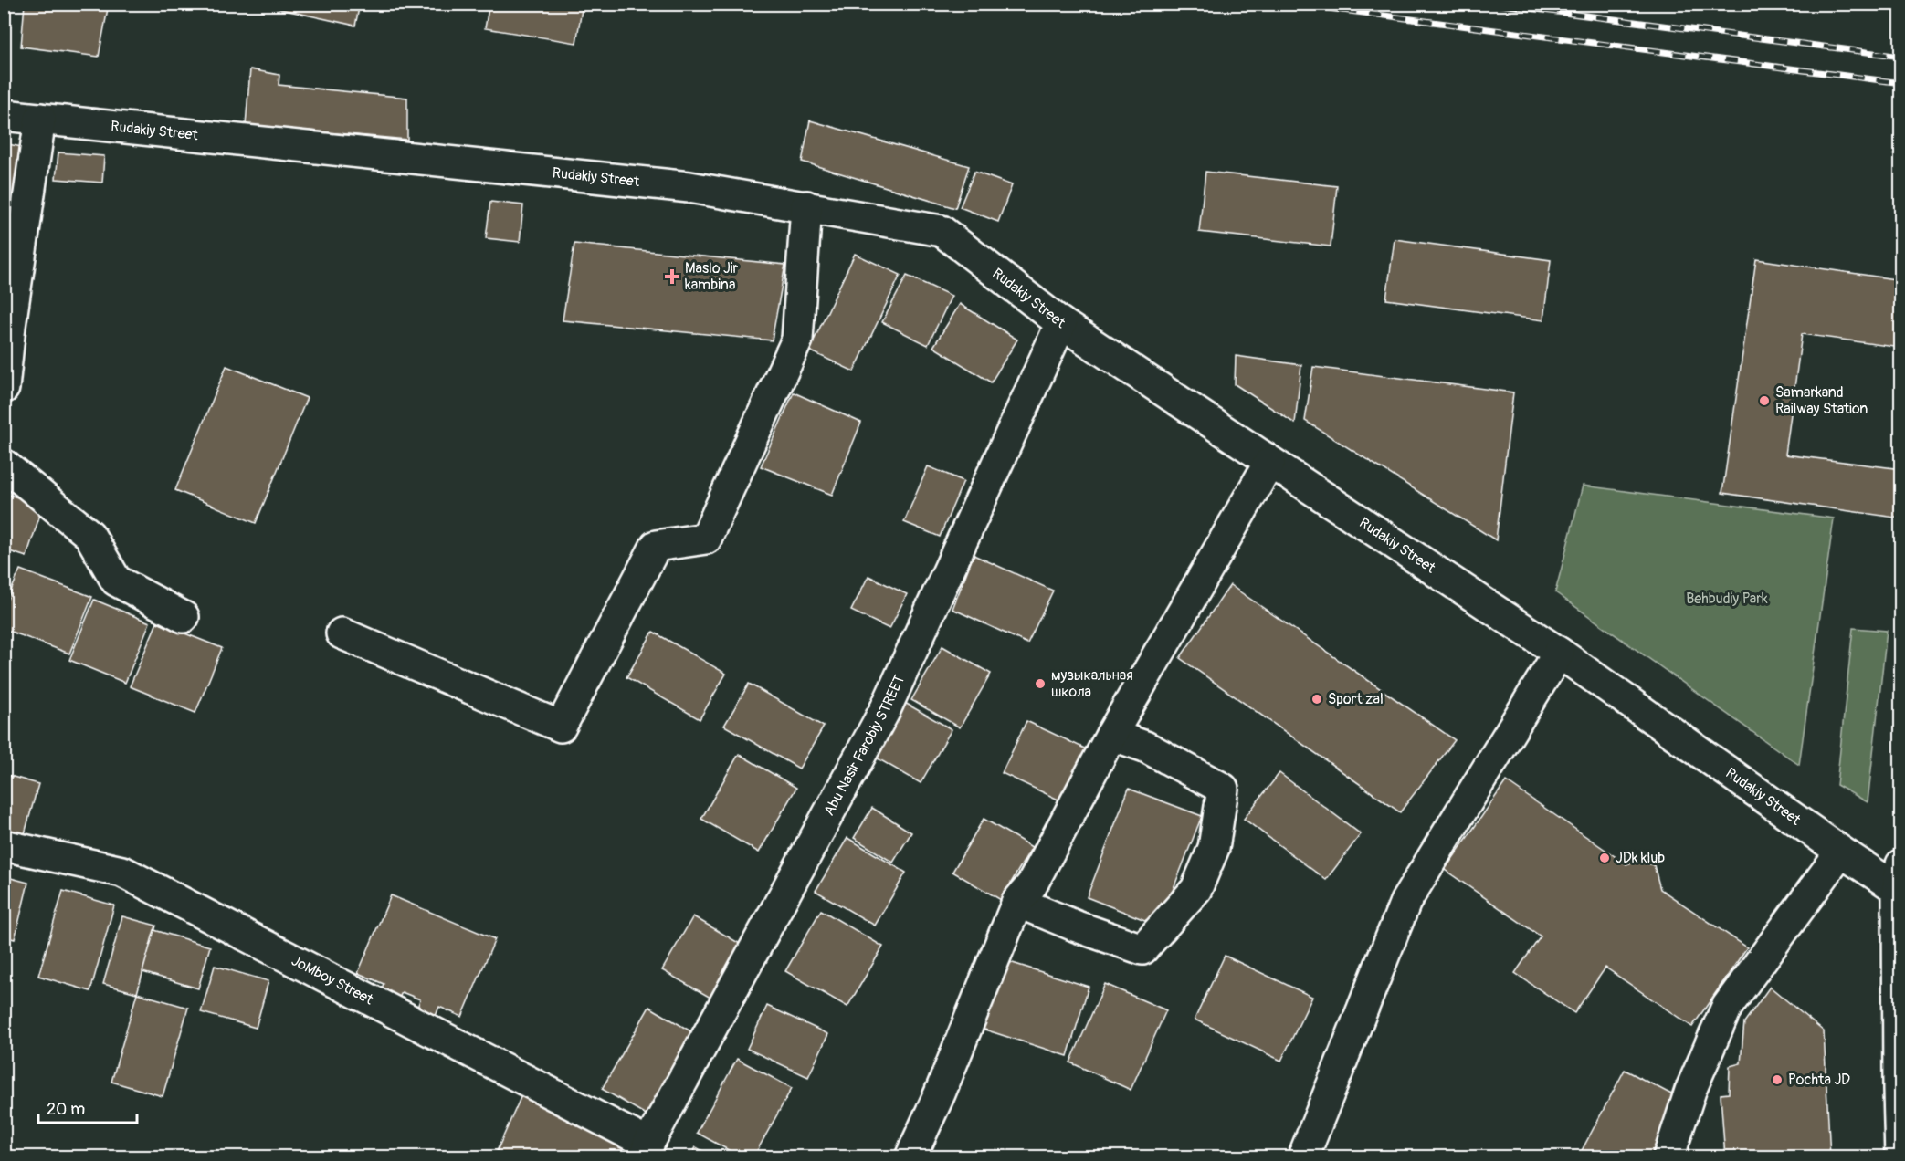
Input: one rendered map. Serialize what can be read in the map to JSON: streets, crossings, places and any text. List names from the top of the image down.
{
  "streets": {
    "street": ["Rudakiy Street", "Abu Nasir Farobiy STREET", "JoMboy Street"]
  },
  "crossings": [
    ["Rudakiy Street", "Abu Nasir Farobiy STREET"],
    ["Abu Nasir Farobiy STREET", "JoMboy Street"]
  ],
  "parks": ["Behbudiy Park"],
  "places": {
    "health": ["Maslo Jir kambina"],
    "other": [
      "Samarkand Railway Station",
      "музыкальная школа",
      "Sport zal",
      "JDk klub",
      "Pochta JD"
    ]
  },
  "scale_bar": "20 m"
}
